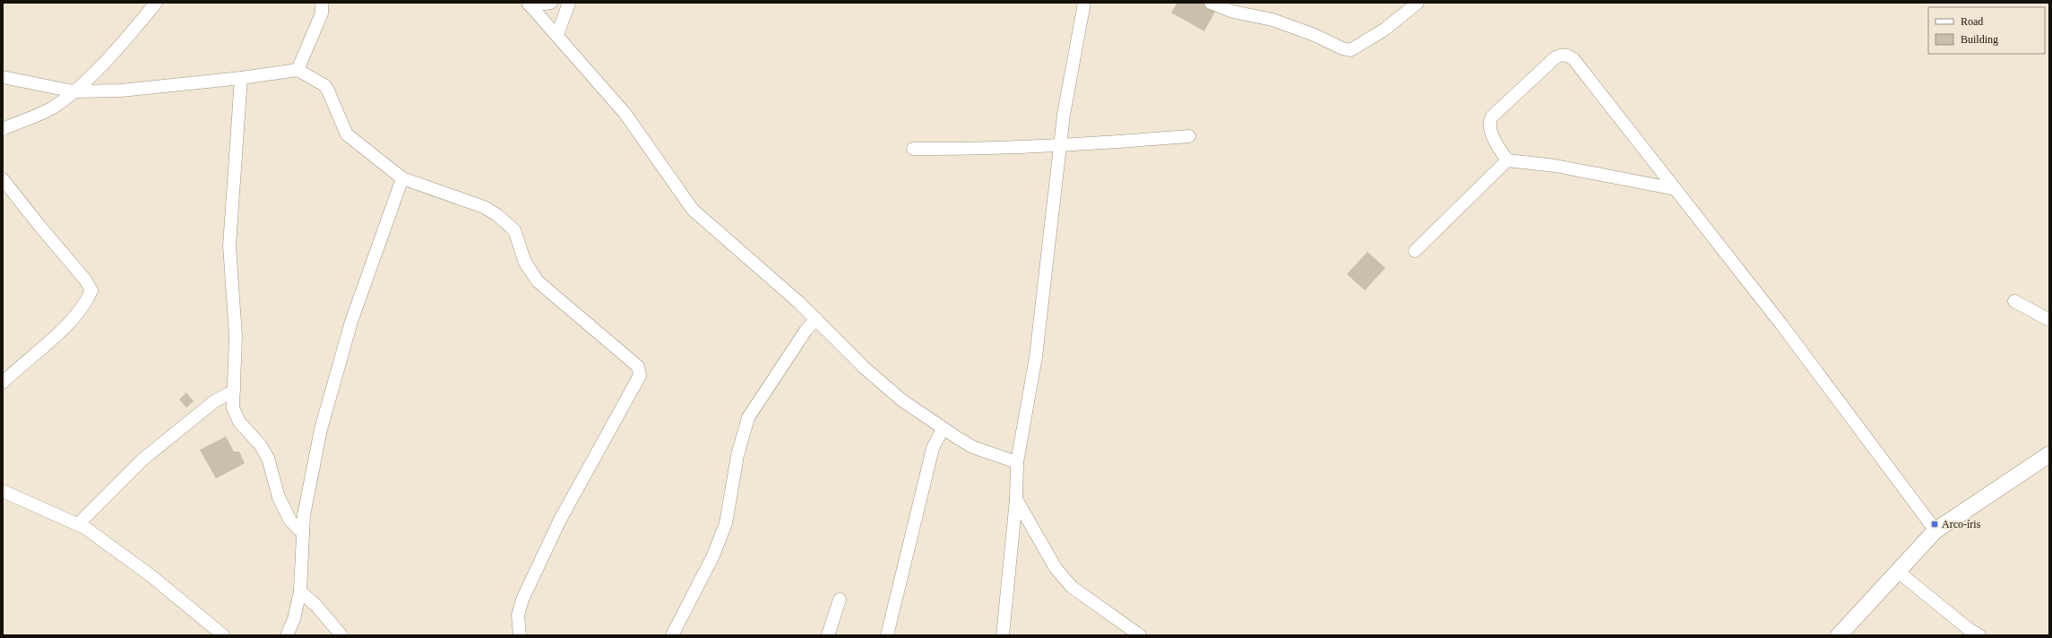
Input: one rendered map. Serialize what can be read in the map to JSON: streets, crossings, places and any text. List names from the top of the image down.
{
  "places": {
    "transit": ["Arco-íris"]
  },
  "legend": ["Road", "Building"]
}
